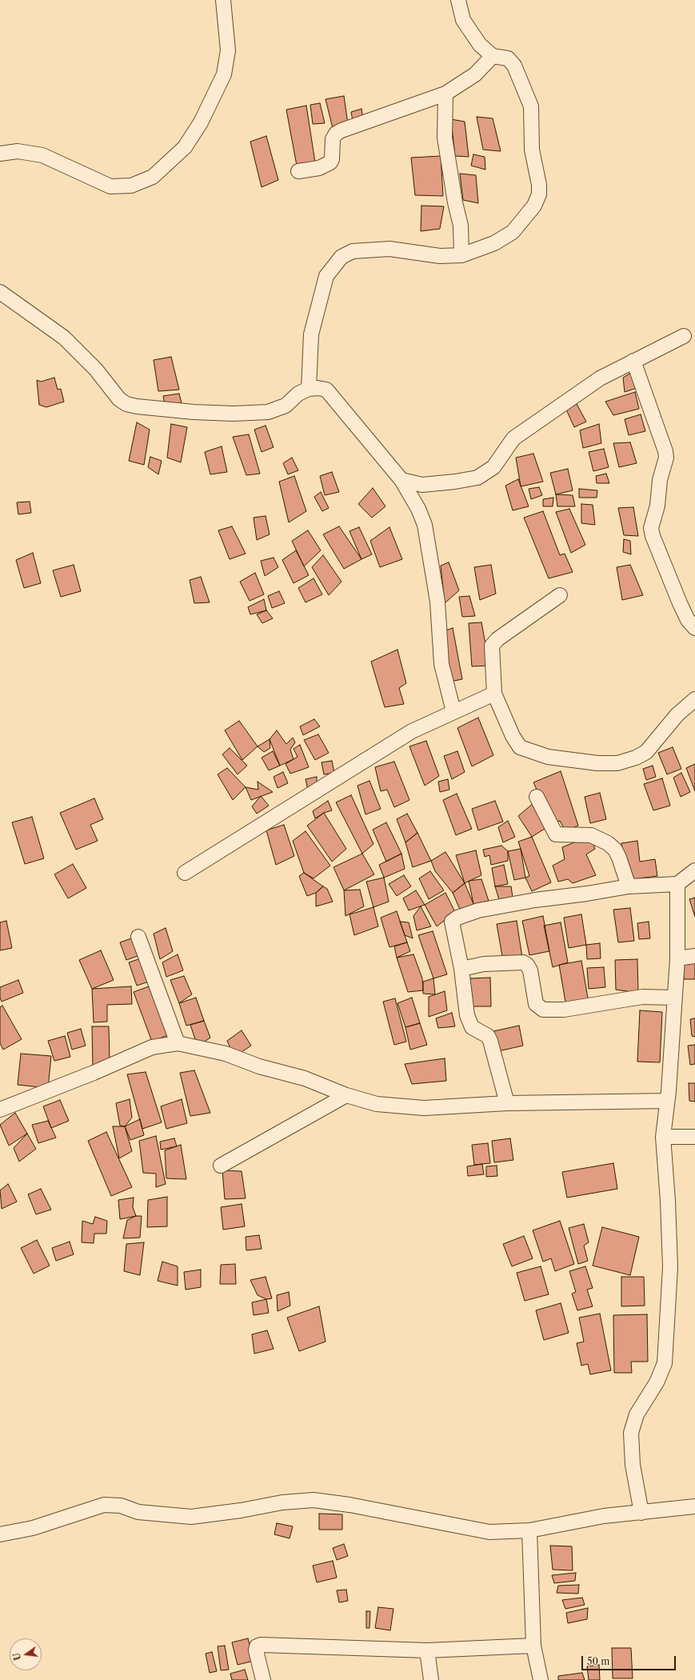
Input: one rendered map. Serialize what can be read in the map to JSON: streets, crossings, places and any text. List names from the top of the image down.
{
  "scale_bar": "50 m",
  "north": "left"
}
